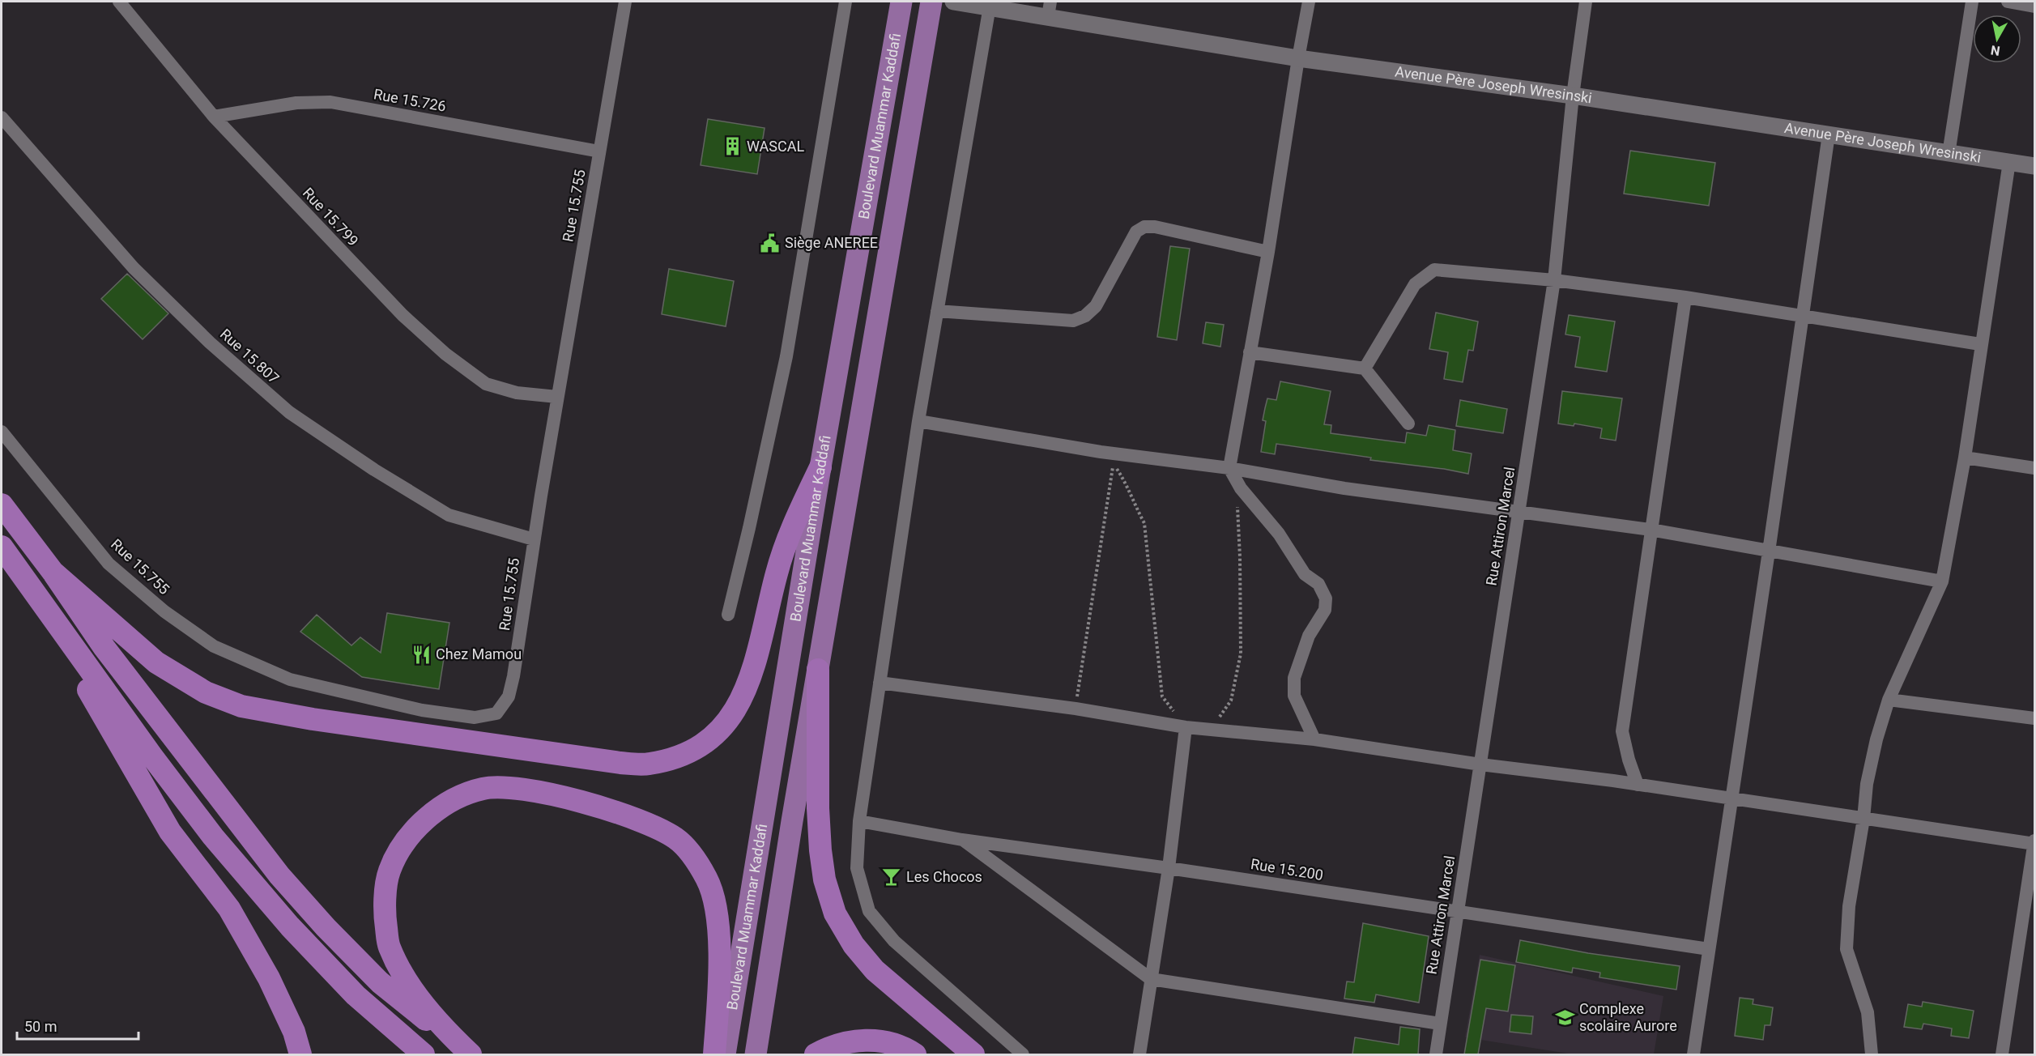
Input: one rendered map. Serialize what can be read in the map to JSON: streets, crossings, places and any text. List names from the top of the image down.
{
  "streets": {
    "main road": ["Boulevard Muammar Kaddafi"],
    "street": [
      "Avenue Père Joseph Wresinski",
      "Rue 15.726",
      "Rue 15.755",
      "Rue 15.799",
      "Rue 15.807",
      "Rue Attiron Marcel",
      "Rue 15.200"
    ]
  },
  "crossings": [
    ["Avenue Père Joseph Wresinski", "Rue Attiron Marcel"],
    ["Rue 15.726", "Rue 15.755"],
    ["Rue 15.726", "Rue 15.799"],
    ["Rue 15.755", "Rue 15.799"],
    ["Rue 15.755", "Rue 15.807"],
    ["Rue Attiron Marcel", "Rue 15.200"]
  ],
  "places": {
    "building": ["WASCAL"],
    "public building": ["Siège ANEREE"],
    "restaurant": ["Chez Mamou"],
    "bar": ["Les Chocos"],
    "school or university": ["Complexe scolaire Aurore"]
  },
  "scale_bar": "50 m",
  "north": "bottom"
}
